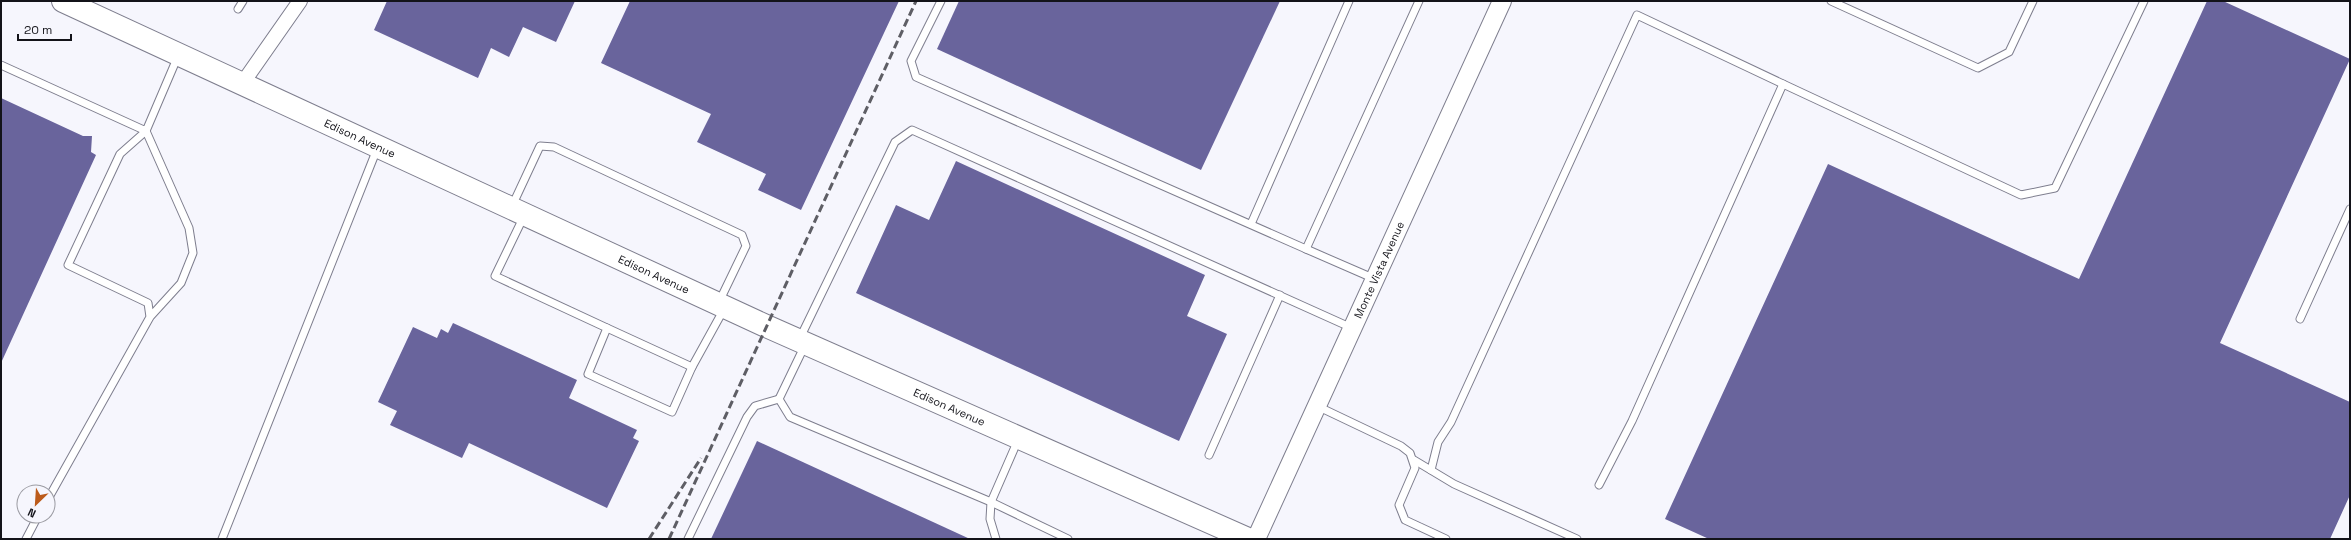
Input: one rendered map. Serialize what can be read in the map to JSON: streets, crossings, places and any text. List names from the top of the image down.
{
  "streets": {
    "main road": ["Edison Avenue"],
    "street": ["Monte Vista Avenue"]
  },
  "scale_bar": "20 m",
  "north": "bottom left"
}
